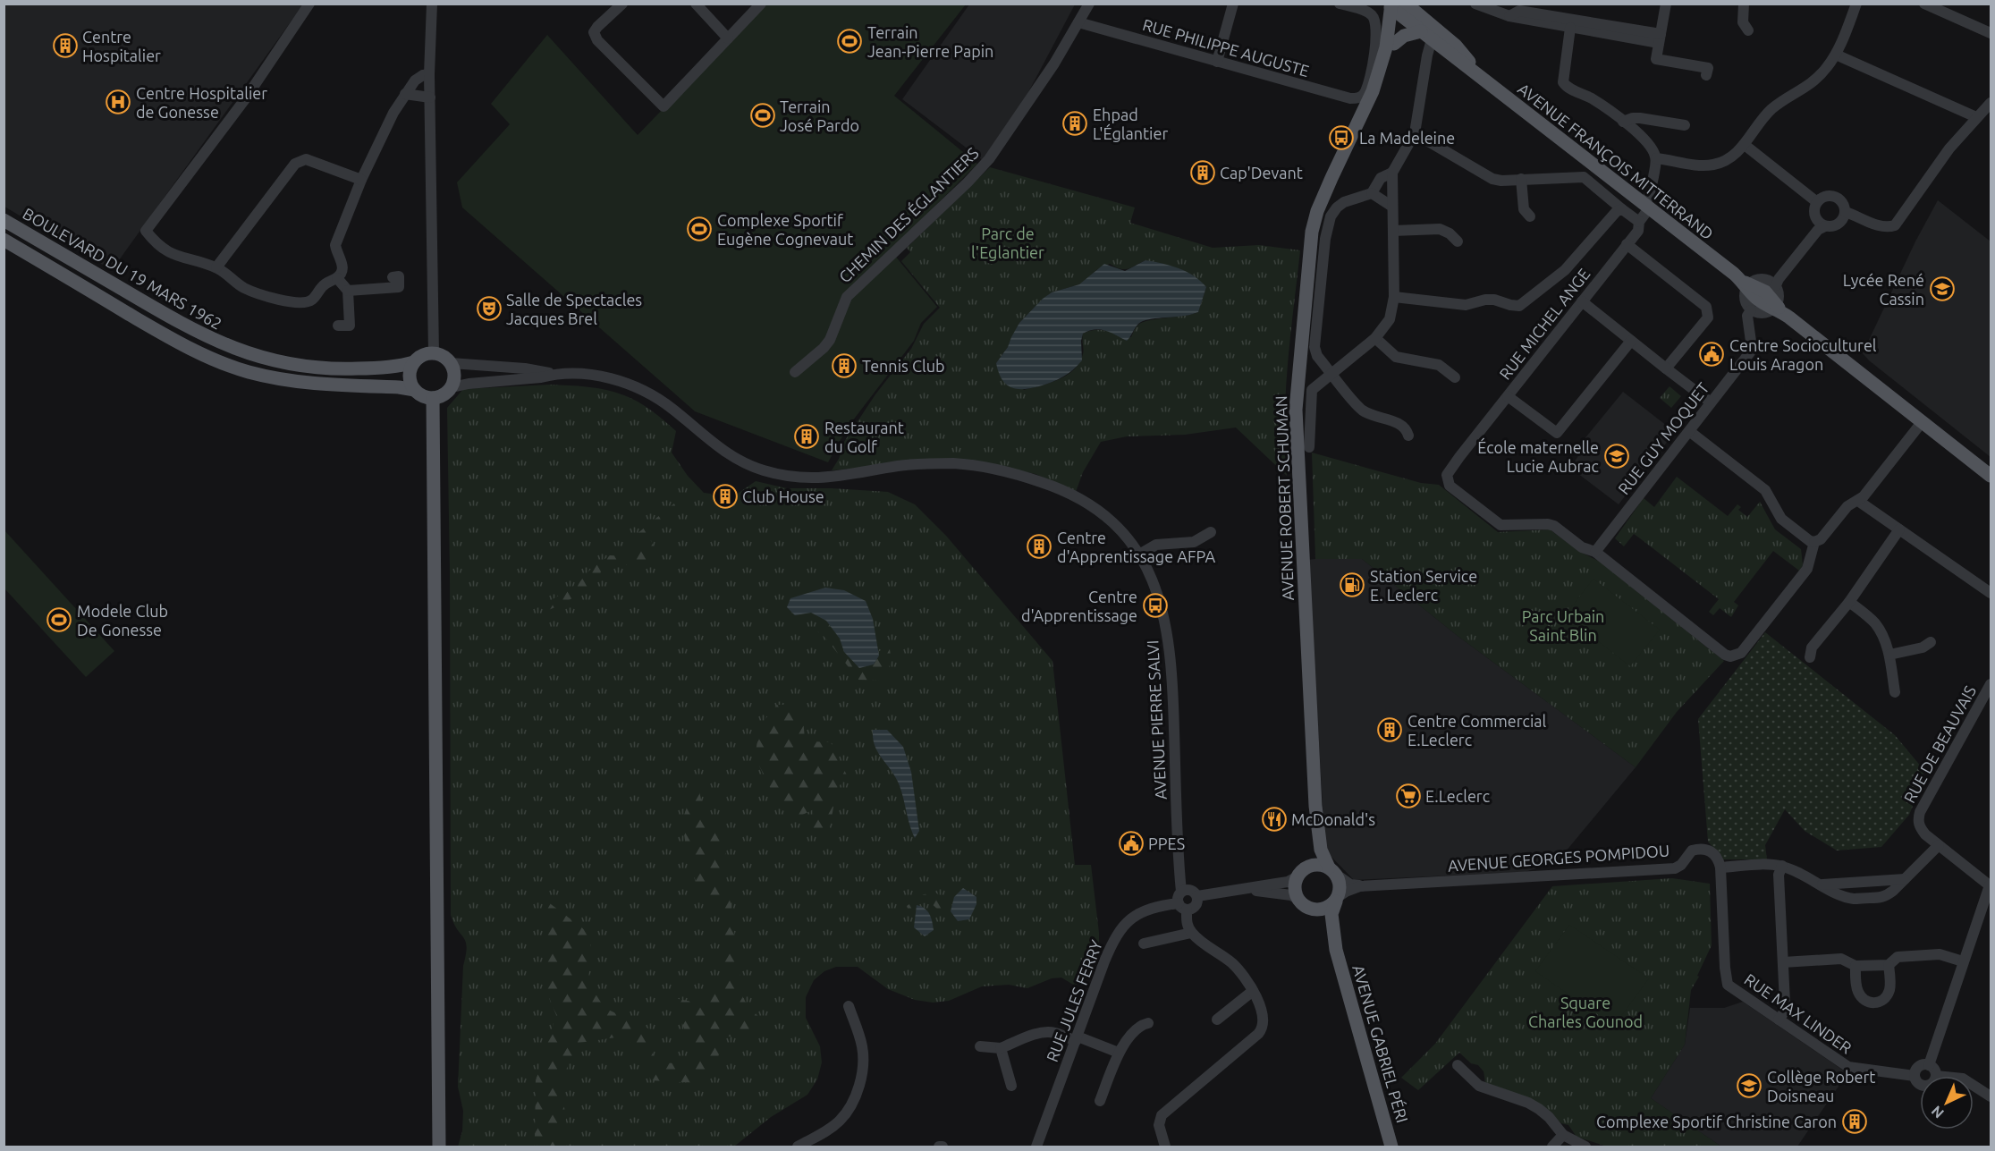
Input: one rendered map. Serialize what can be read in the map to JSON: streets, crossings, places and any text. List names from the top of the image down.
{
  "streets": {
    "main road": [
      "AVENUE FRANÇOIS MITTERRAND",
      "BOULEVARD DU 19 MARS 1962",
      "AVENUE ROBERT SCHUMAN",
      "AVENUE GABRIEL PÉRI"
    ],
    "street": [
      "RUE PHILIPPE AUGUSTE",
      "CHEMIN DES ÉGLANTIERS",
      "RUE MICHEL ANGE",
      "RUE GUY MOQUET",
      "AVENUE PIERRE SALVI",
      "RUE DE BEAUVAIS",
      "AVENUE GEORGES POMPIDOU",
      "RUE JULES FERRY",
      "RUE MAX LINDER"
    ]
  },
  "crossings": [
    ["RUE PHILIPPE AUGUSTE", "CHEMIN DES ÉGLANTIERS"],
    ["AVENUE FRANÇOIS MITTERRAND", "RUE MICHEL ANGE"],
    ["AVENUE FRANÇOIS MITTERRAND", "RUE GUY MOQUET"],
    ["AVENUE FRANÇOIS MITTERRAND", "AVENUE ROBERT SCHUMAN"],
    ["BOULEVARD DU 19 MARS 1962", "AVENUE PIERRE SALVI"],
    ["RUE MICHEL ANGE", "RUE GUY MOQUET"],
    ["AVENUE ROBERT SCHUMAN", "AVENUE GEORGES POMPIDOU"],
    ["AVENUE ROBERT SCHUMAN", "AVENUE GABRIEL PÉRI"],
    ["AVENUE PIERRE SALVI", "RUE JULES FERRY"],
    ["AVENUE GEORGES POMPIDOU", "RUE MAX LINDER"],
    ["AVENUE GEORGES POMPIDOU", "AVENUE GABRIEL PÉRI"]
  ],
  "parks": ["Parc de l'Eglantier", "Parc Urbain Saint Blin", "Square Charles Gounod"],
  "places": {
    "sports": [
      "Terrain Jean-Pierre Papin",
      "Terrain José Pardo",
      "Complexe Sportif Eugène Cognevaut",
      "Modele Club De Gonesse"
    ],
    "building": [
      "Centre Hospitalier",
      "Ehpad L'Églantier",
      "Cap'Devant",
      "Tennis Club",
      "Restaurant du Golf",
      "Club House",
      "Centre d'Apprentissage AFPA",
      "Centre Commercial E.Leclerc",
      "Complexe Sportif Christine Caron"
    ],
    "hospital": ["Centre Hospitalier de Gonesse"],
    "bus stop": ["La Madeleine", "Centre d'Apprentissage"],
    "school or university": ["Lycée René Cassin", "École maternelle Lucie Aubrac", "Collège Robert Doisneau"],
    "theatre": ["Salle de Spectacles Jacques Brel"],
    "public building": ["Centre Socioculturel Louis Aragon", "PPES"],
    "fuel station": ["Station Service E. Leclerc"],
    "supermarket": ["E.Leclerc"],
    "restaurant": ["McDonald's"]
  },
  "north": "bottom left"
}
